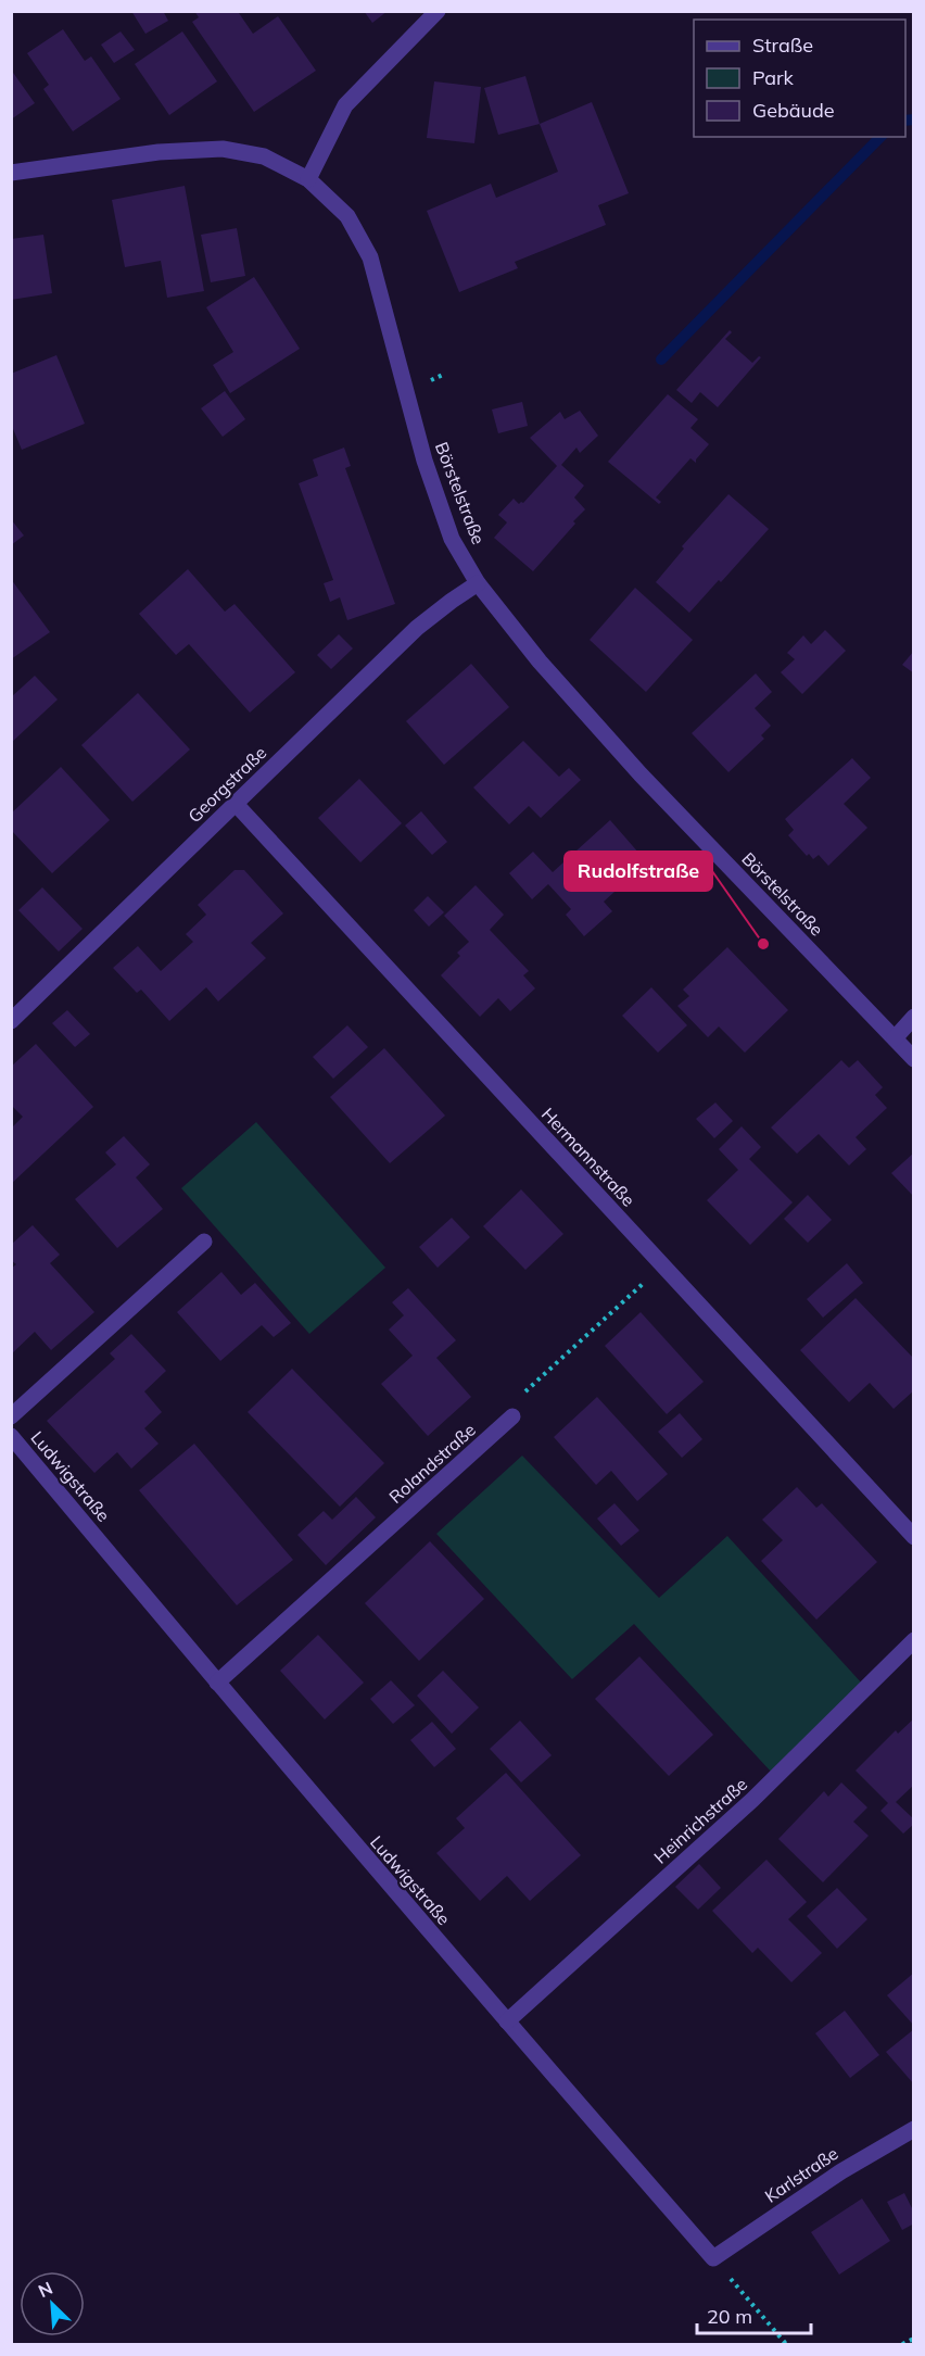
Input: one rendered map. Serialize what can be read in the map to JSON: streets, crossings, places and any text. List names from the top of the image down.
{
  "streets": {
    "street": [
      "Börstelstraße",
      "Georgstraße",
      "Hermannstraße",
      "Rolandstraße",
      "Ludwigstraße",
      "Heinrichstraße",
      "Karlstraße"
    ]
  },
  "crossings": [
    ["Börstelstraße", "Georgstraße"],
    ["Georgstraße", "Hermannstraße"],
    ["Rolandstraße", "Ludwigstraße"],
    ["Ludwigstraße", "Heinrichstraße"],
    ["Ludwigstraße", "Karlstraße"]
  ],
  "places": ["Rudolfstraße"],
  "legend": ["Straße", "Park", "Gebäude"],
  "scale_bar": "20 m",
  "north": "top left"
}
